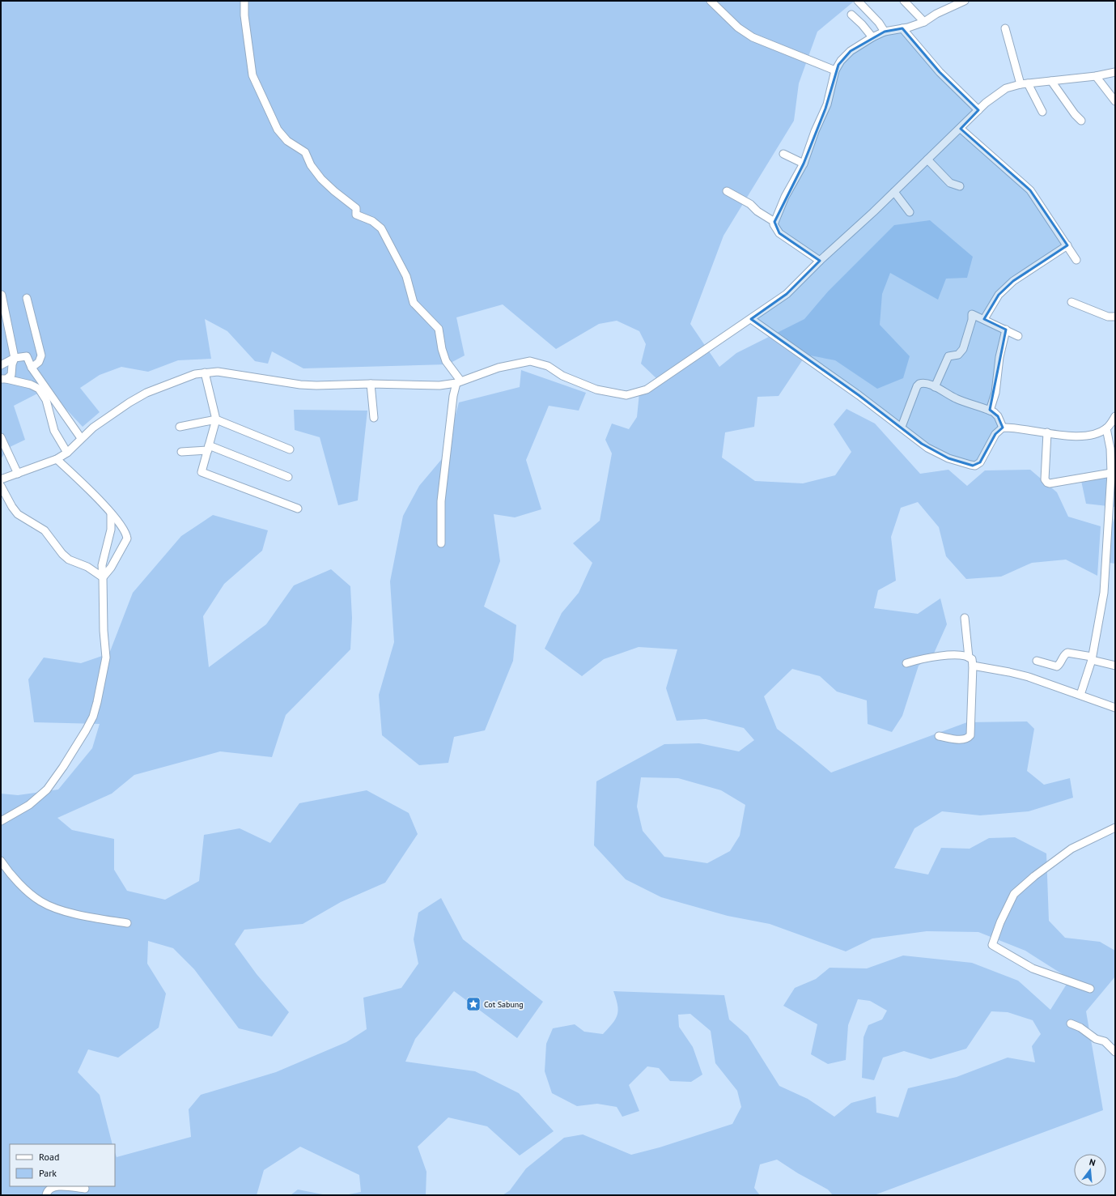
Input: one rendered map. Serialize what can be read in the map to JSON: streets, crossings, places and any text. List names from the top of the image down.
{
  "places": {
    "place": ["Cot Sabung"]
  },
  "legend": ["Road", "Park"],
  "north": "top"
}
